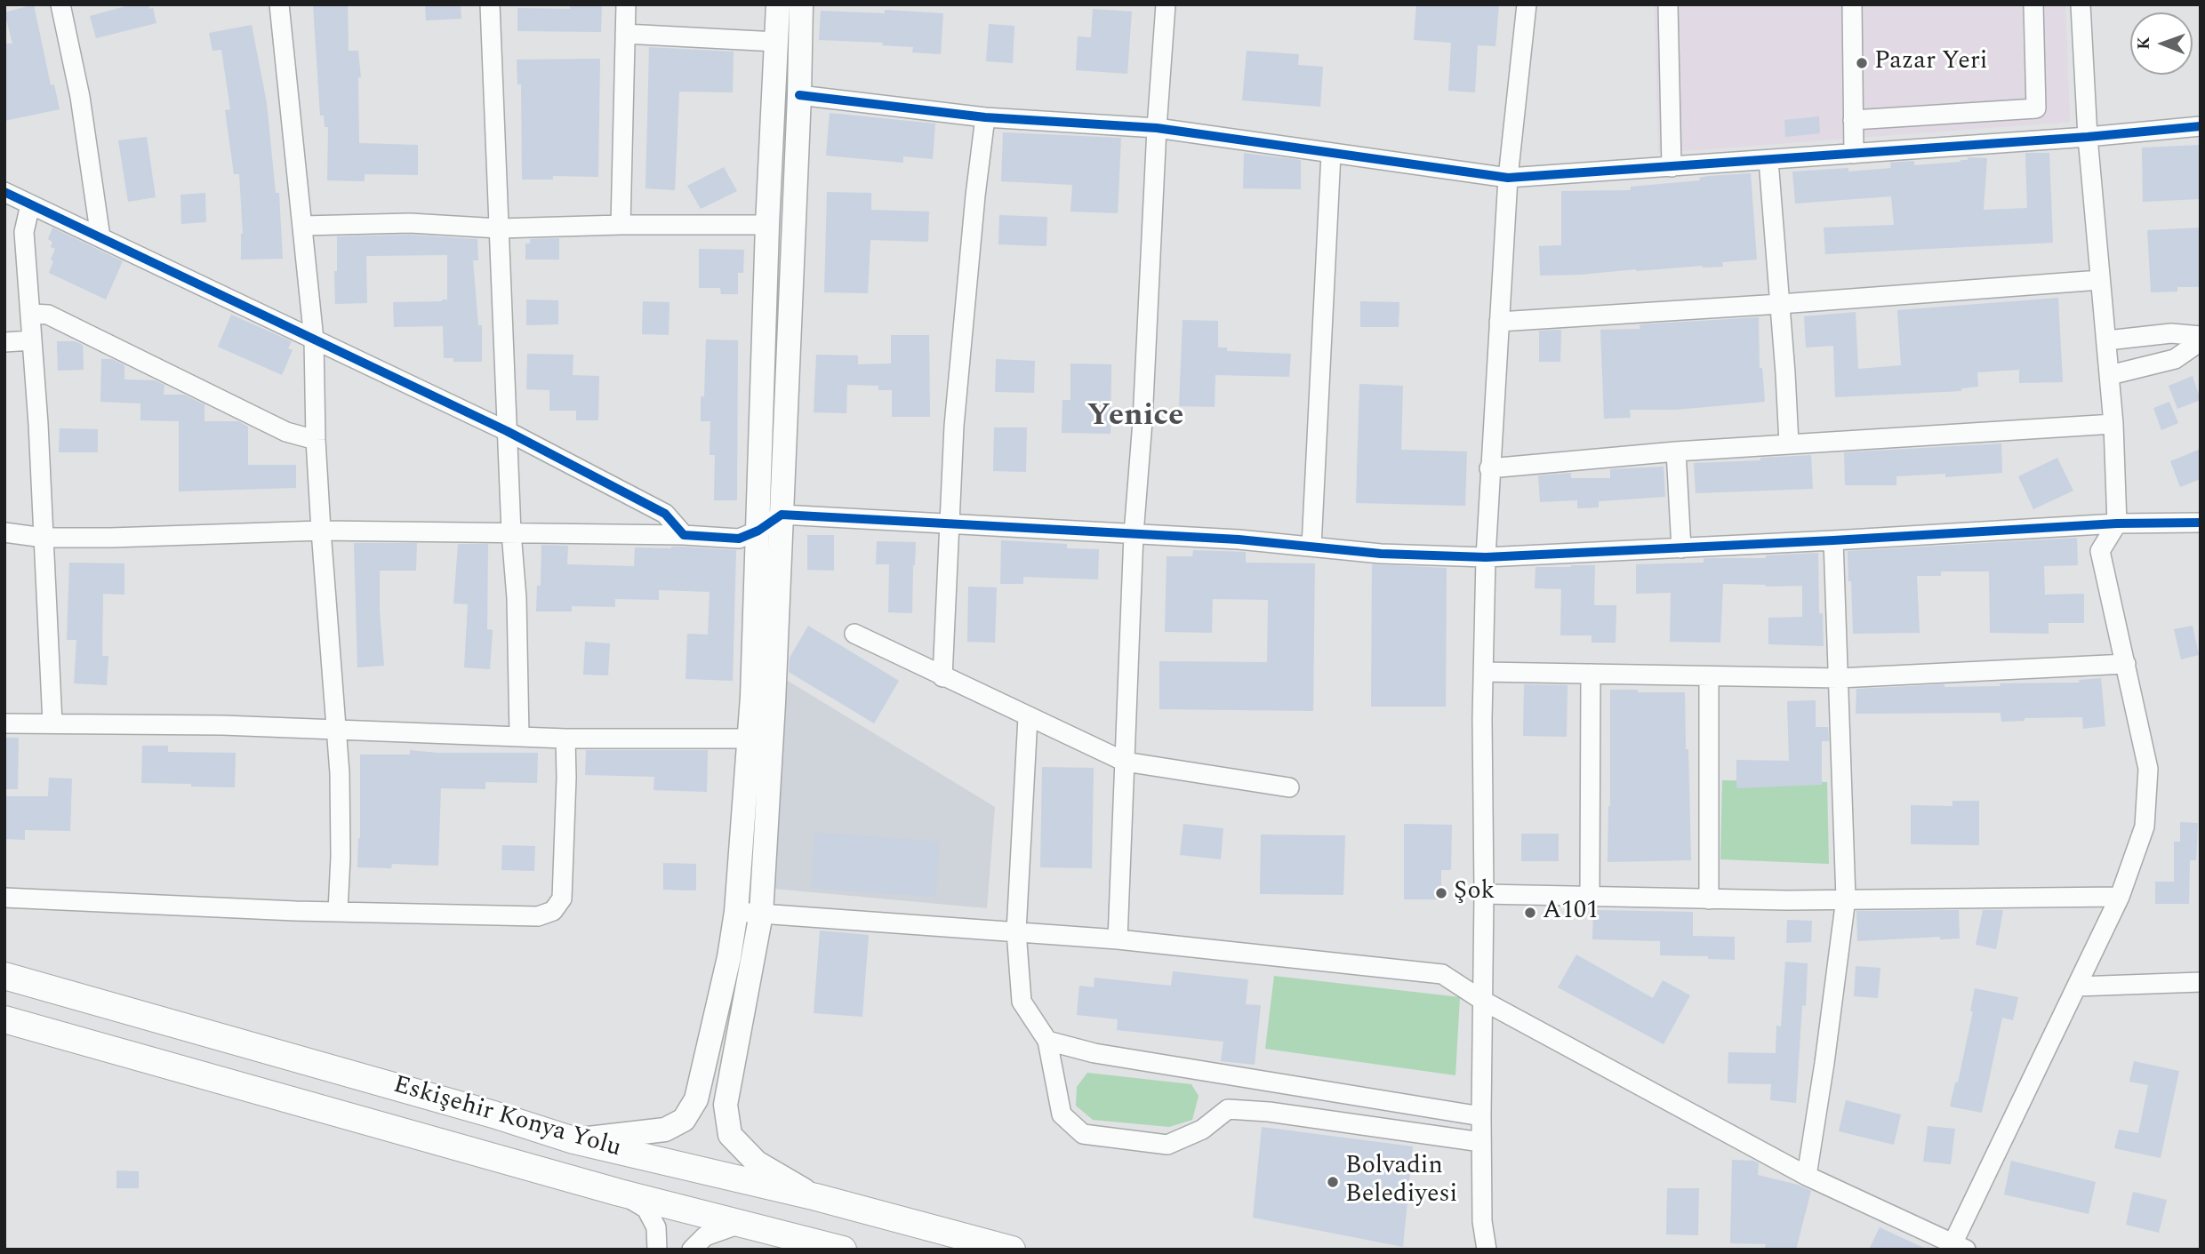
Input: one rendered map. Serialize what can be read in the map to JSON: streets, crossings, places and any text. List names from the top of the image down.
{
  "streets": {
    "highway": ["Eskişehir Konya Yolu"]
  },
  "districts": ["Yenice"],
  "places": [
    "Pazar Yeri",
    "Şok",
    "A101",
    "Bolvadin Belediyesi"
  ],
  "north": "left"
}
